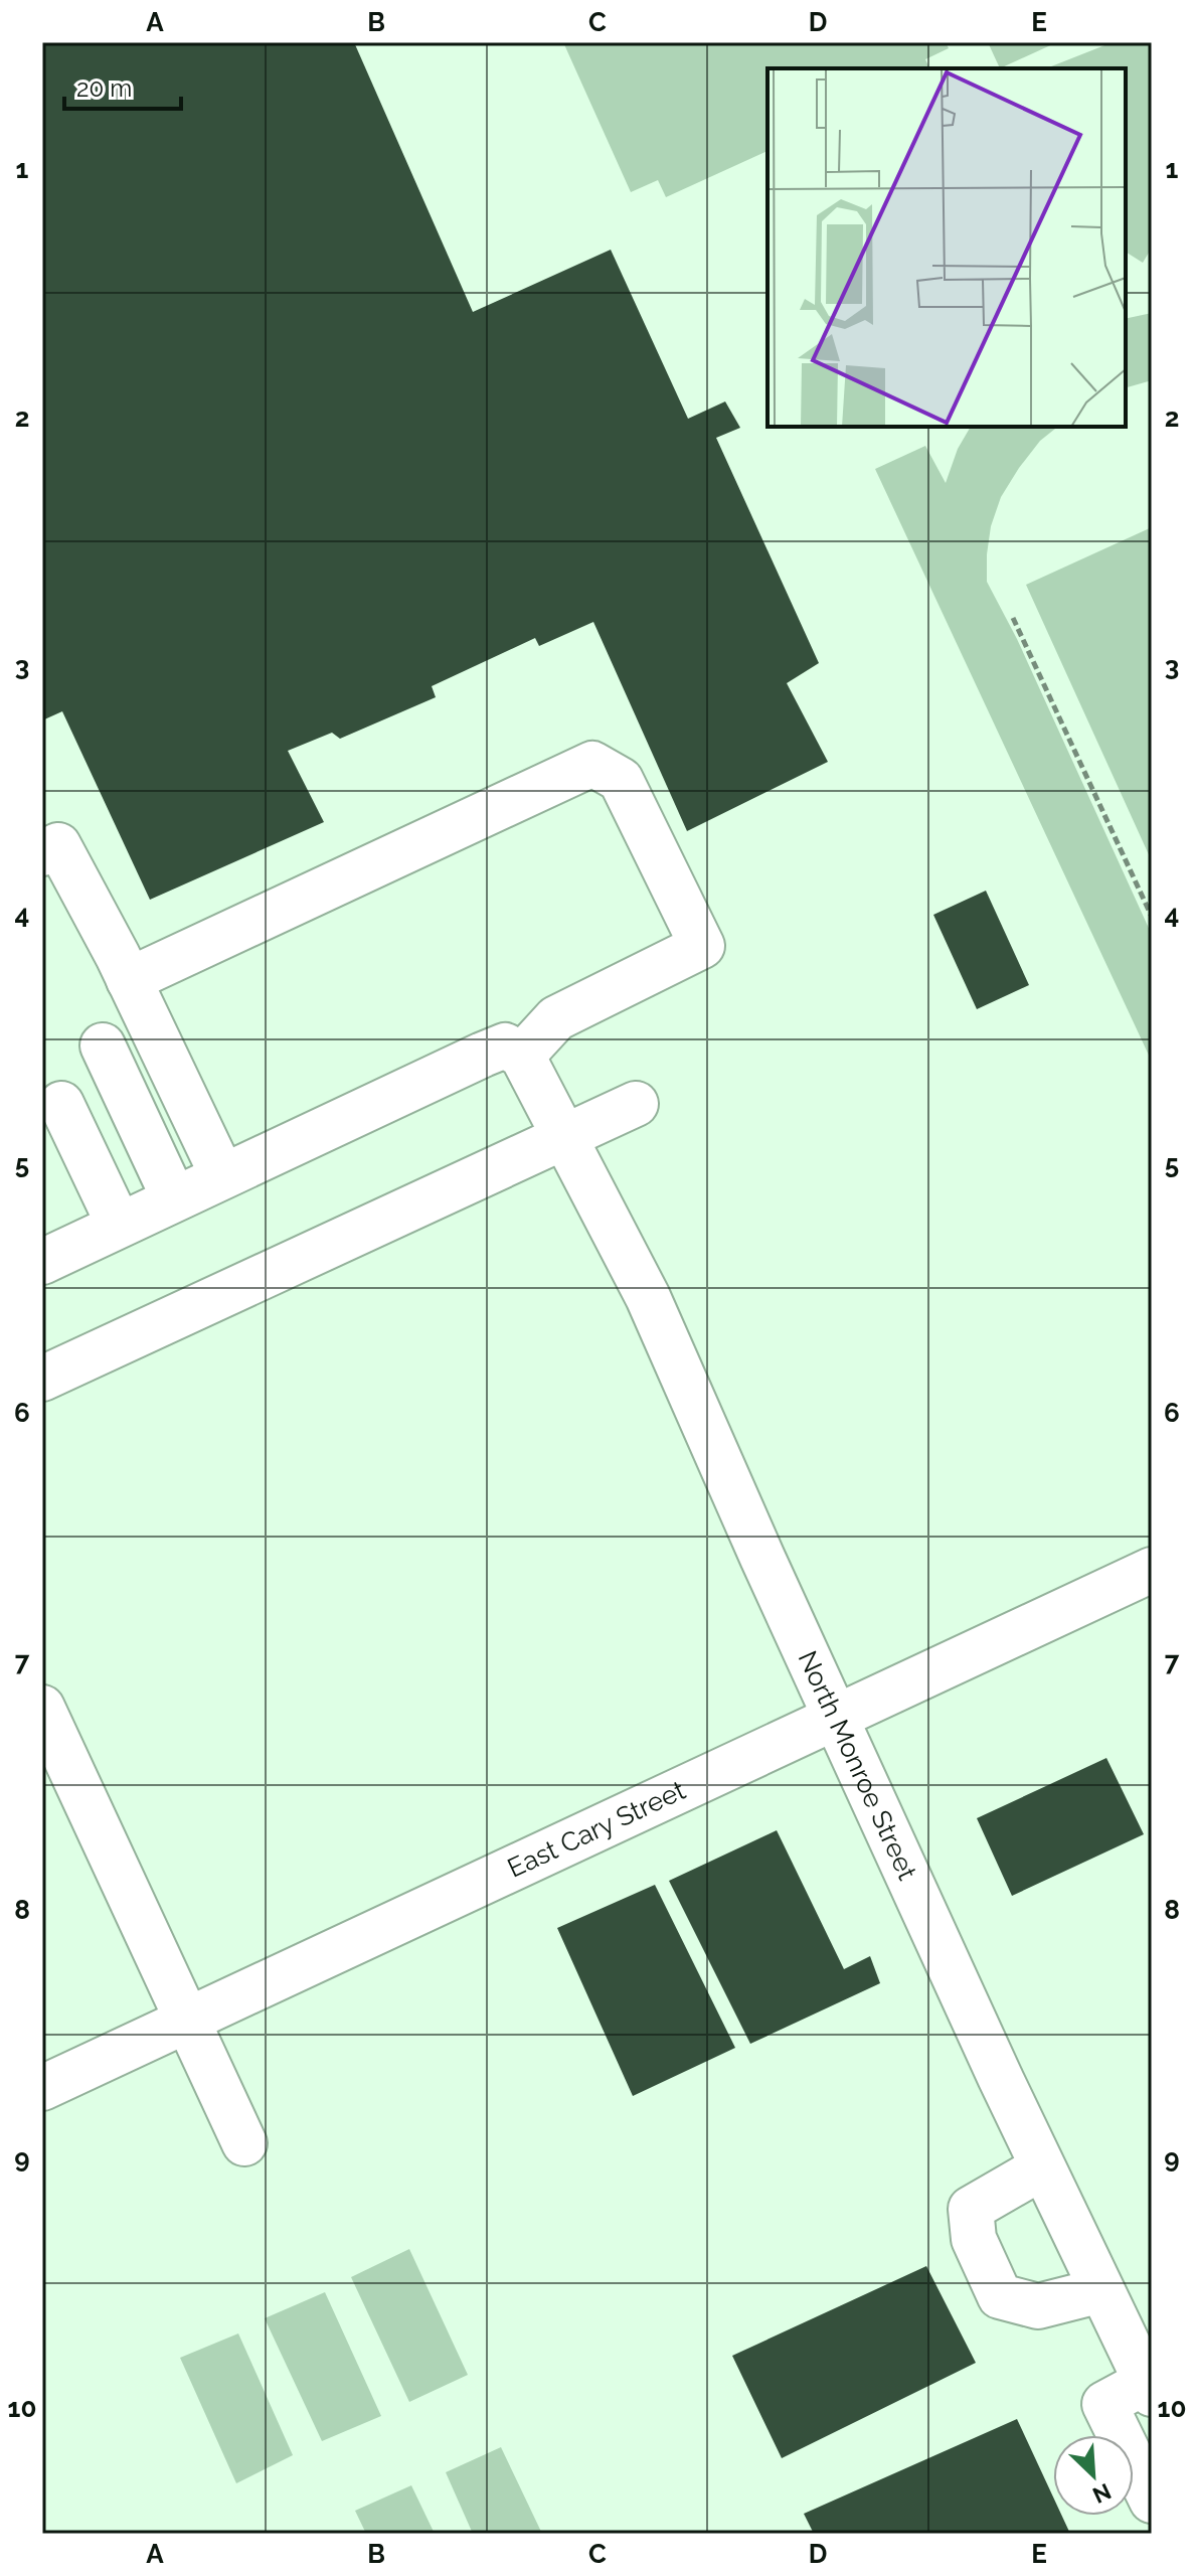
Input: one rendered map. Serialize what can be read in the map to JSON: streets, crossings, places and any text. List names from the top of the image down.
{
  "streets": {
    "street": ["North Monroe Street", "East Cary Street"]
  },
  "crossings": [
    ["North Monroe Street", "East Cary Street"]
  ],
  "scale_bar": "20 m",
  "north": "bottom right",
  "grid": {
    "columns": [
      "A",
      "B",
      "C",
      "D",
      "E"
    ],
    "rows": [
      "1",
      "2",
      "3",
      "4",
      "5",
      "6",
      "7",
      "8",
      "9",
      "10"
    ]
  }
}
